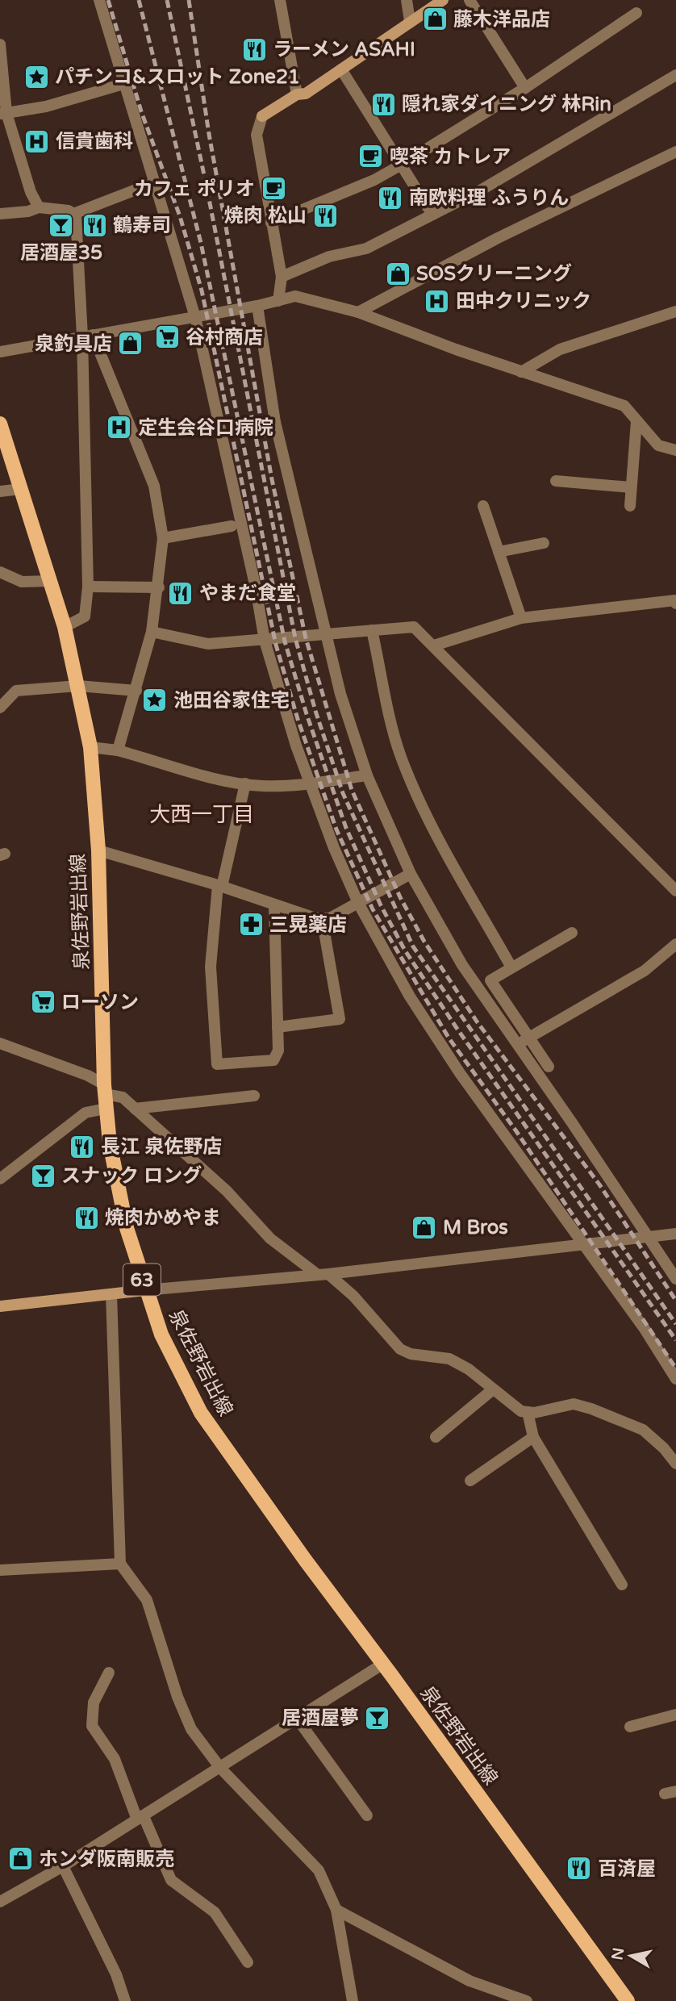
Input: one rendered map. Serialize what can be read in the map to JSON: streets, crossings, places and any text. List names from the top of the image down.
{
  "streets": {
    "main road": ["泉佐野岩出線", "63"]
  },
  "districts": ["大西一丁目"],
  "places": {
    "shop": [
      "藤木洋品店",
      "SOSクリーニング",
      "泉釣具店",
      "M Bros",
      "ホンダ阪南販売"
    ],
    "restaurant": [
      "ラーメン ASAHI",
      "隠れ家ダイニング 林Rin",
      "南欧料理 ふうりん",
      "焼肉 松山",
      "鶴寿司",
      "やまだ食堂",
      "長江 泉佐野店",
      "焼肉かめやま",
      "百済屋"
    ],
    "place": ["パチンコ&スロット Zone21", "池田谷家住宅"],
    "hospital": ["信貴歯科", "田中クリニック", "定生会谷口病院"],
    "cafe": ["喫茶 カトレア", "カフェ ポリオ"],
    "bar": ["居酒屋35", "スナック ロング", "居酒屋夢"],
    "supermarket": ["谷村商店", "ローソン"],
    "pharmacy": ["三晃薬店"]
  },
  "north": "left"
}
